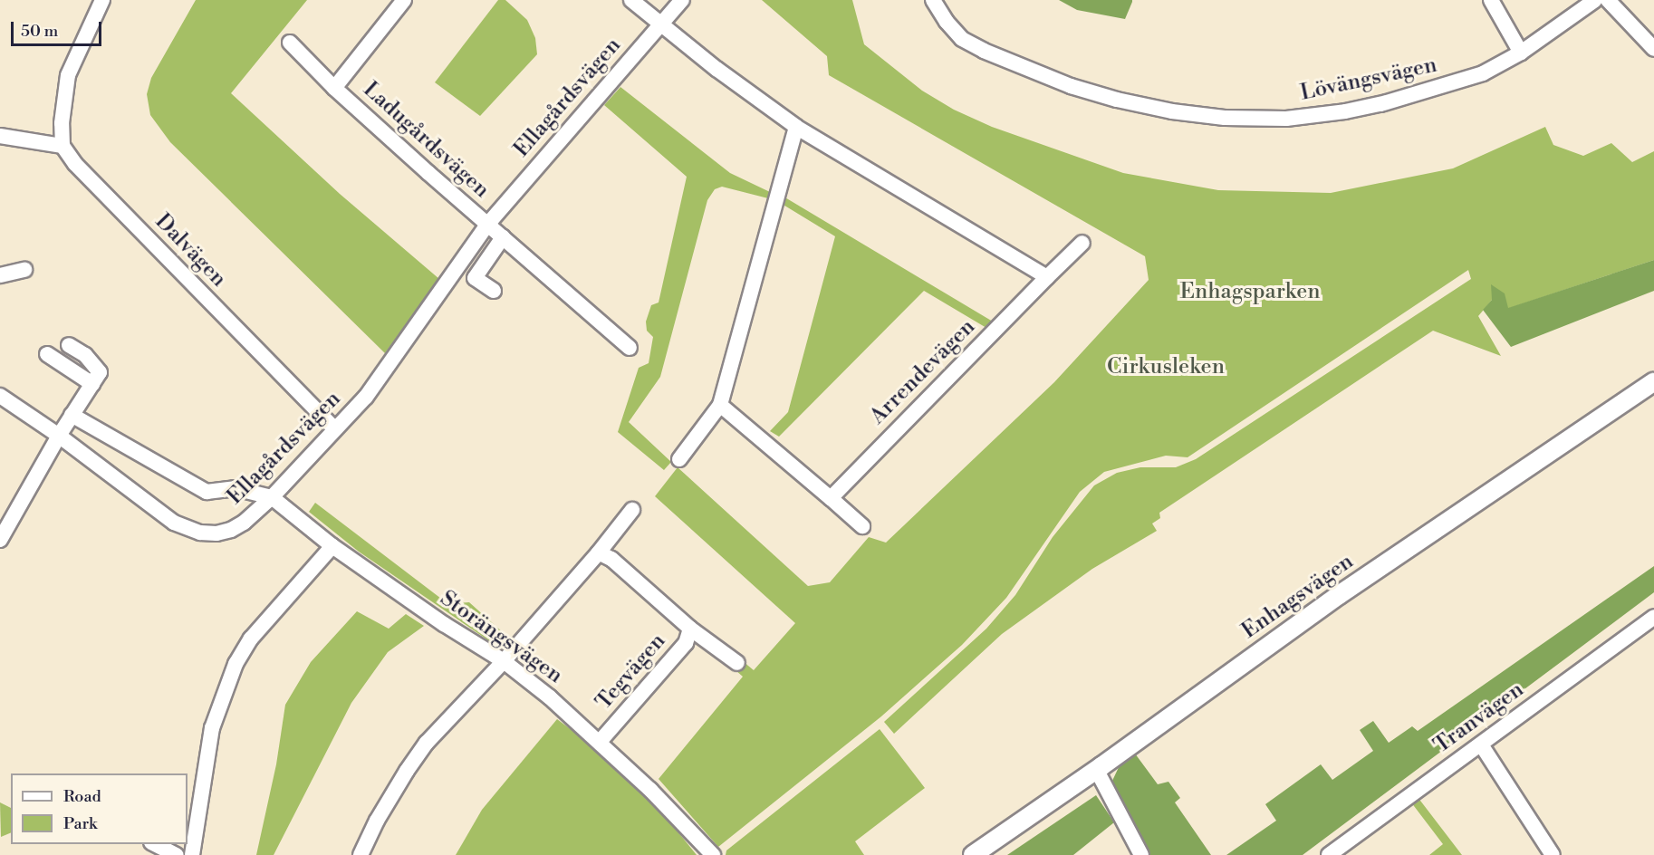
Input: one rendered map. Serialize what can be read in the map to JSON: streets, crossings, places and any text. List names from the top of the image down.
{
  "streets": {
    "street": [
      "Lövängsvägen",
      "Ellagårdsvägen",
      "Ladugårdsvägen",
      "Dalvägen",
      "Arrendevägen",
      "Enhagsvägen",
      "Storängsvägen",
      "Tegvägen",
      "Tranvägen"
    ]
  },
  "crossings": [
    ["Ellagårdsvägen", "Ladugårdsvägen"],
    ["Ellagårdsvägen", "Dalvägen"],
    ["Ellagårdsvägen", "Storängsvägen"],
    ["Storängsvägen", "Tegvägen"]
  ],
  "parks": ["Enhagsparken", "Cirkusleken"],
  "legend": ["Road", "Park"],
  "scale_bar": "50 m"
}
